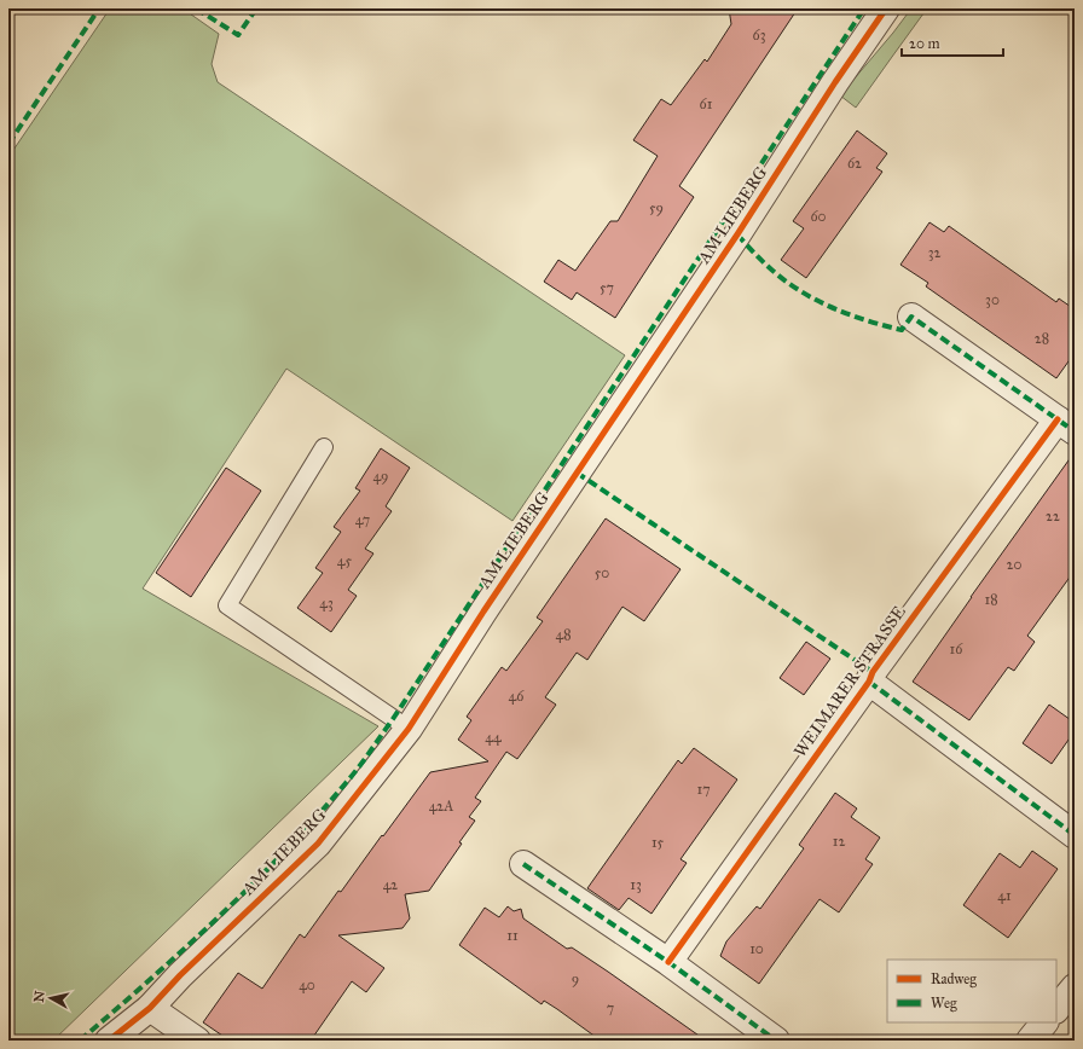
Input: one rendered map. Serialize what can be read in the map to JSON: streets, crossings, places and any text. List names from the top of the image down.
{
  "streets": {
    "street": ["AM LIEBERG", "WEIMARER STRASSE"]
  },
  "house_numbers": [
    "63",
    "61",
    "62",
    "59",
    "60",
    "32",
    "57",
    "30",
    "28",
    "49",
    "22",
    "47",
    "45",
    "20",
    "50",
    "18",
    "43",
    "48",
    "16",
    "46",
    "44",
    "17",
    "42A",
    "12",
    "15",
    "42",
    "13",
    "41",
    "11",
    "10",
    "9",
    "40",
    "7"
  ],
  "legend": ["Radweg", "Weg"],
  "scale_bar": "20 m",
  "north": "left"
}
